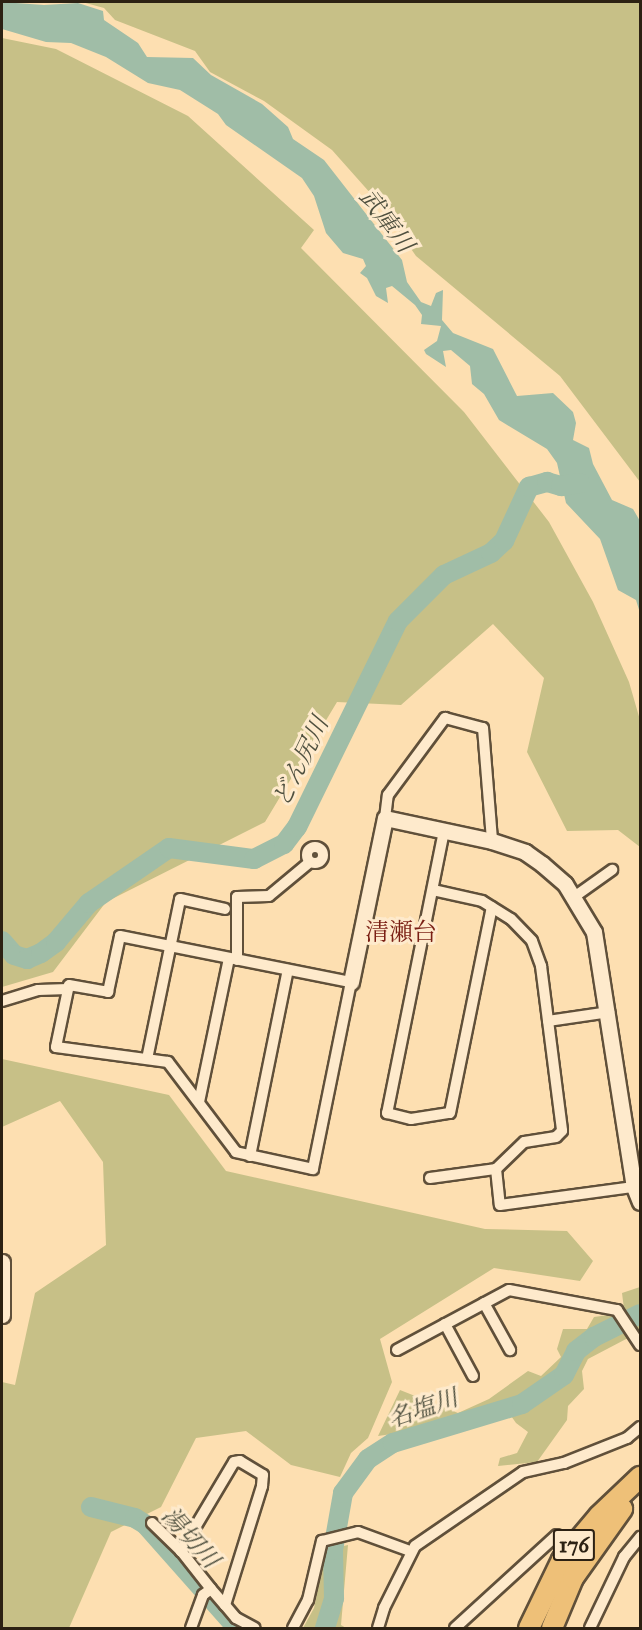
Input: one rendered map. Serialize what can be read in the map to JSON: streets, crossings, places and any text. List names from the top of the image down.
{
  "streets": {
    "highway": ["176"]
  },
  "districts": ["清瀬台"],
  "water": [
    "武庫川",
    "どん尻川",
    "名塩川",
    "湯切川"
  ]
}
